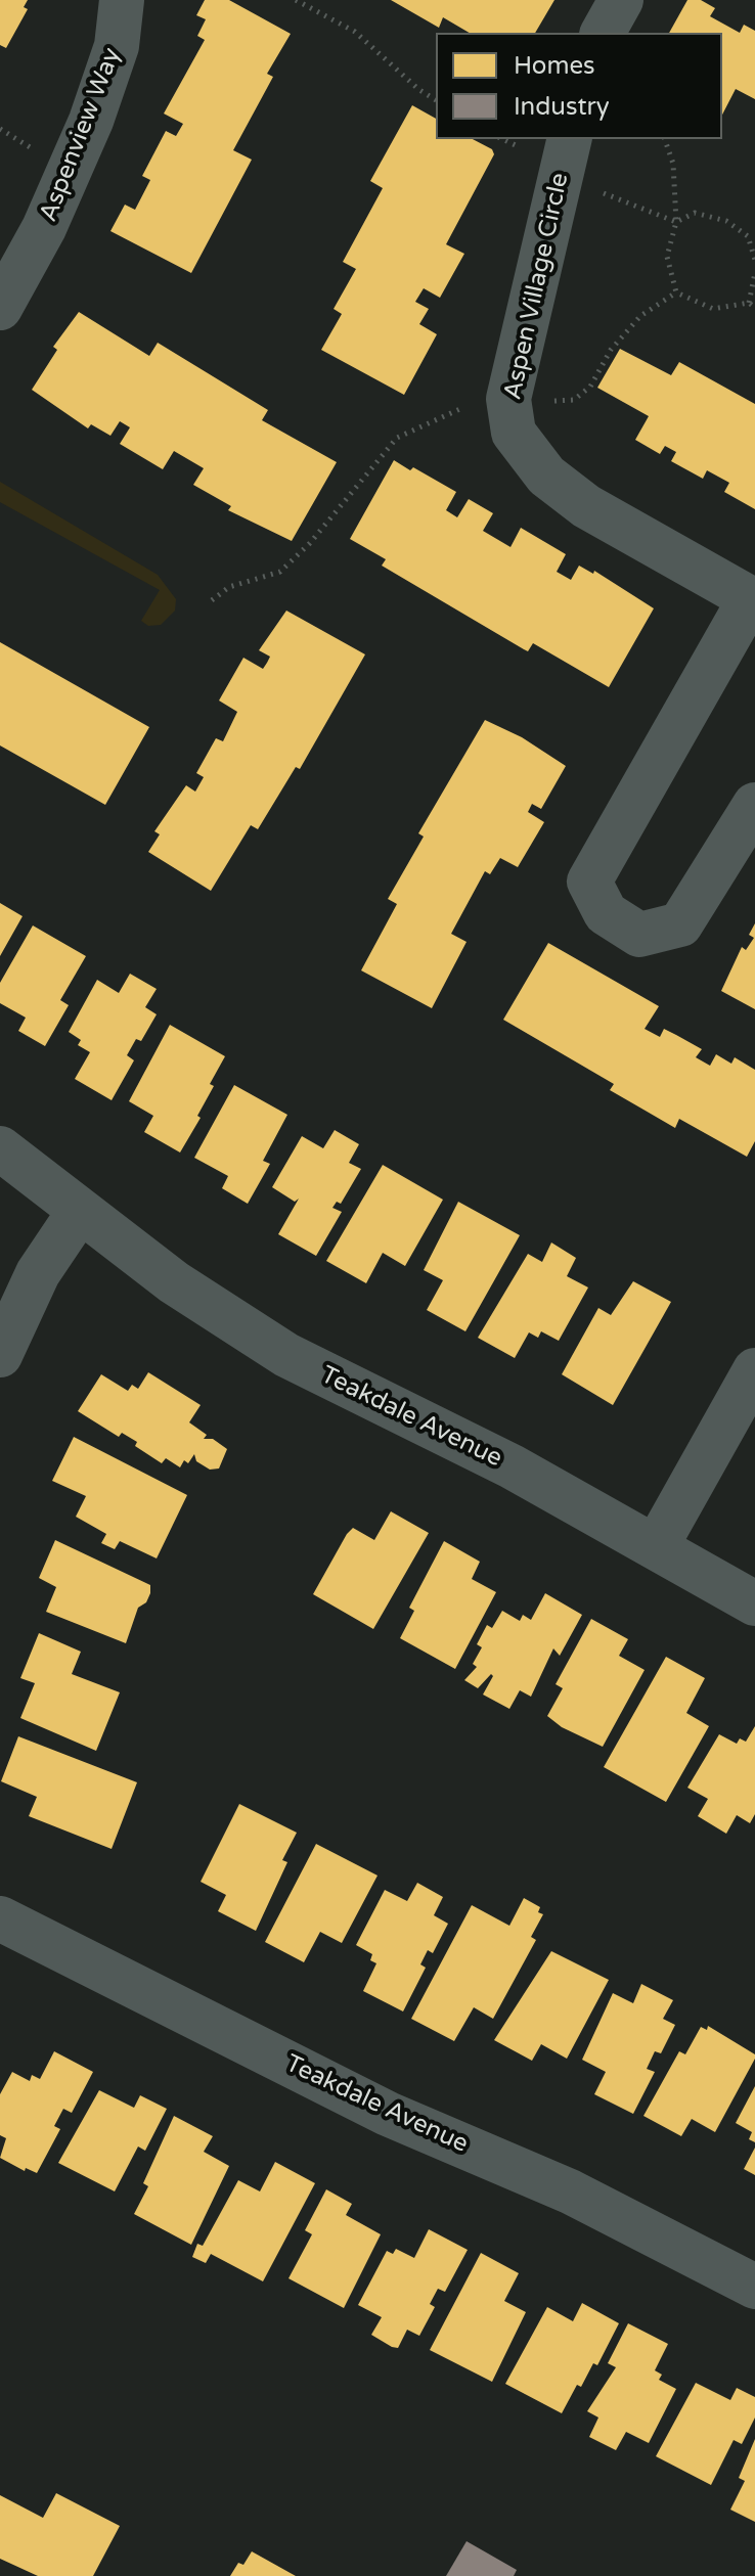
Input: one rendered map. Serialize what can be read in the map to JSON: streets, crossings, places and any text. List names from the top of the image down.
{
  "streets": {
    "street": ["Aspenview Way", "Aspen Village Circle", "Teakdale Avenue"]
  },
  "legend": ["Homes", "Industry"]
}
